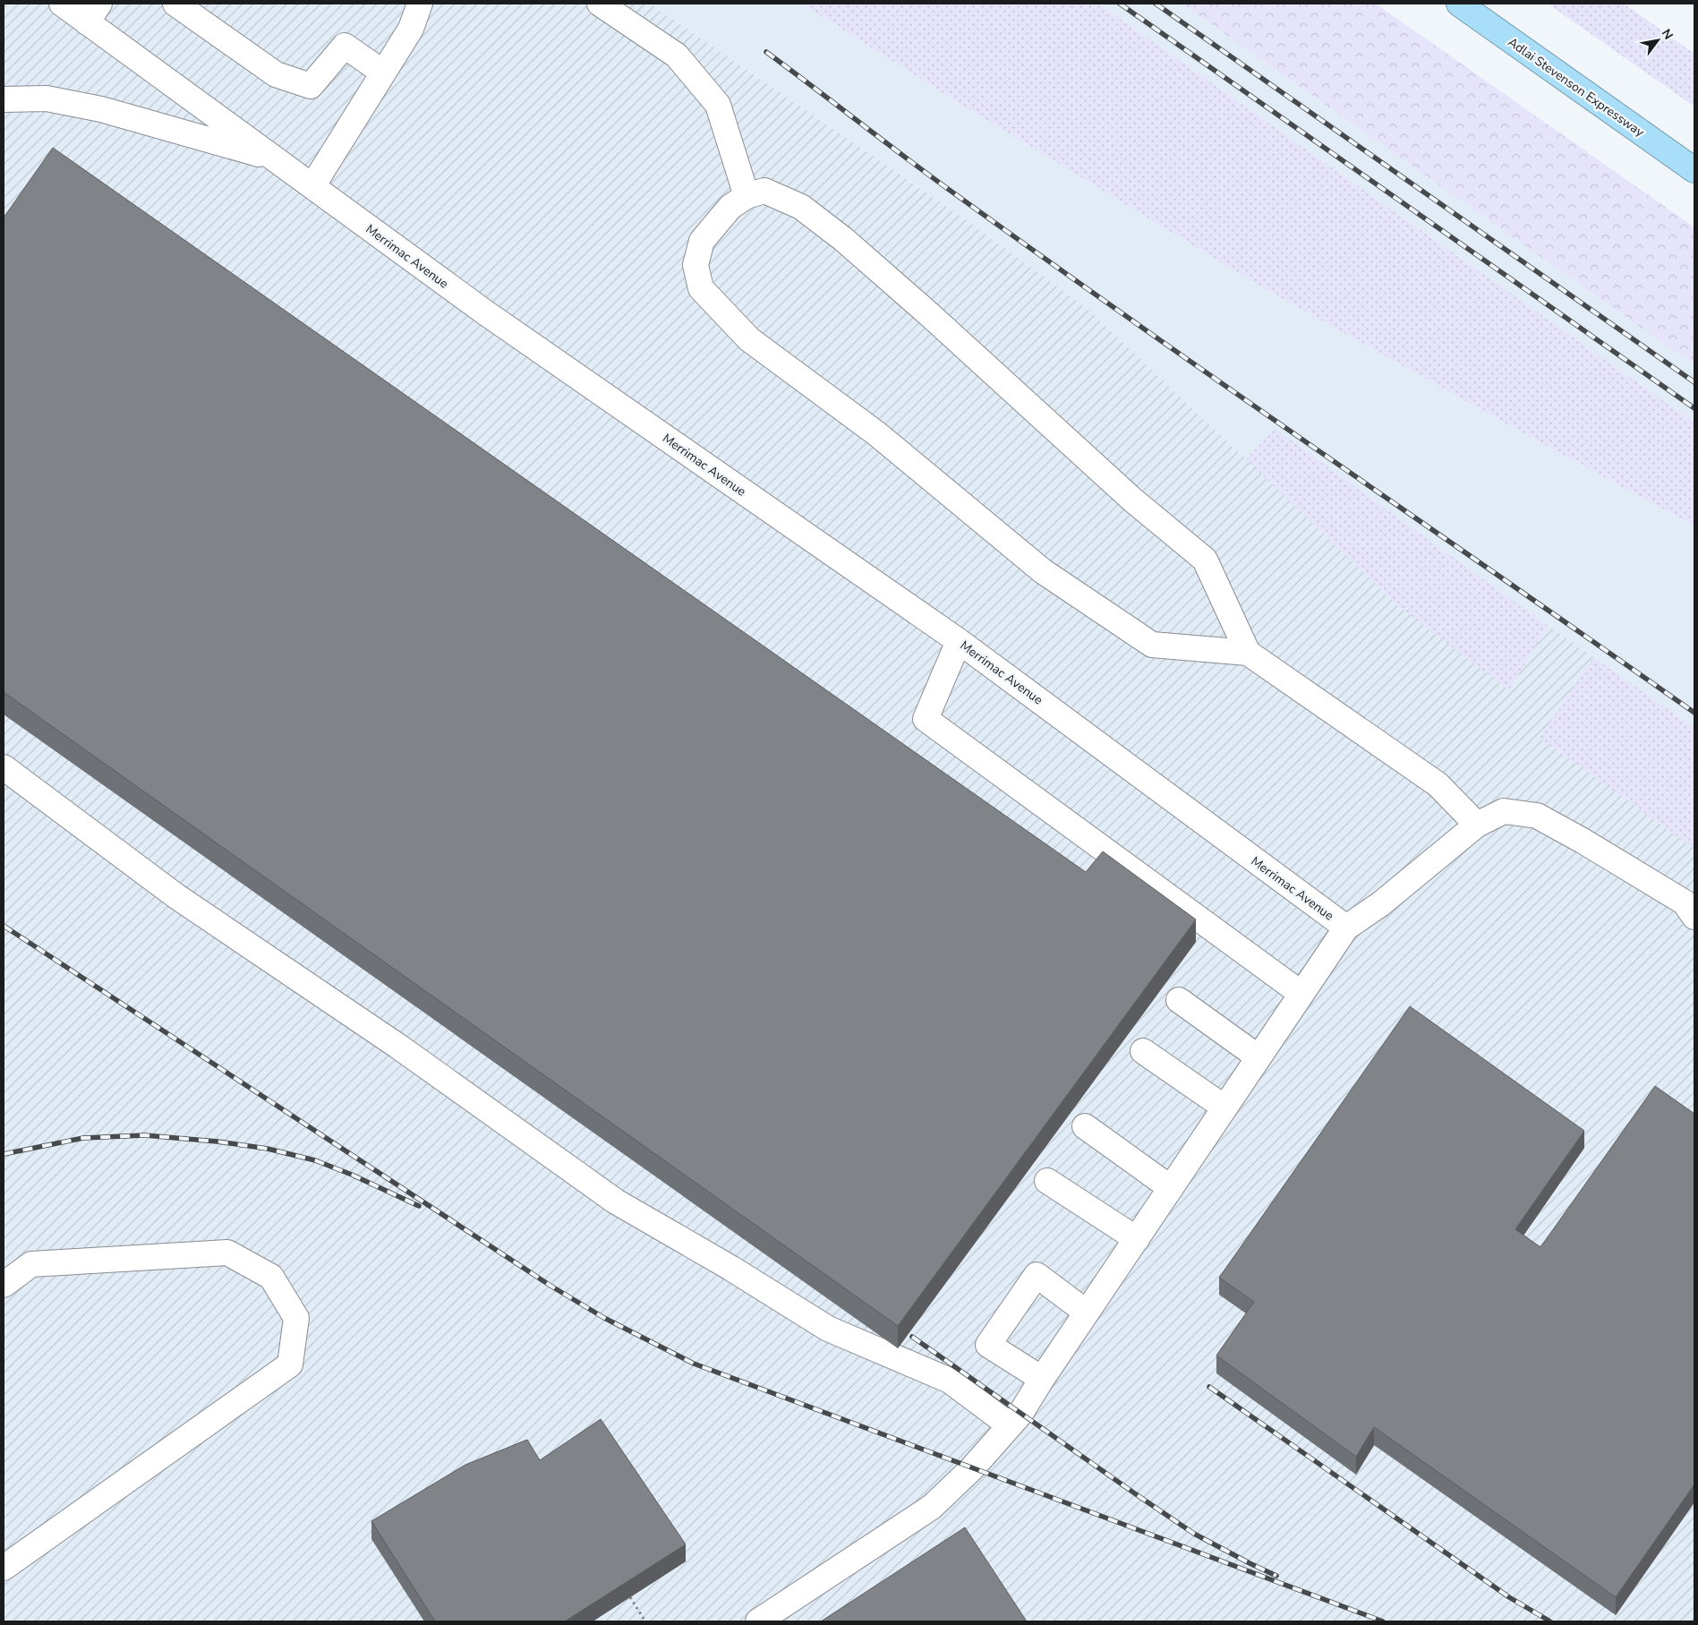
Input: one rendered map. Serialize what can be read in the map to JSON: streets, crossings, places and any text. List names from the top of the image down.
{
  "streets": {
    "highway": ["Adlai Stevenson Expressway"],
    "street": ["Merrimac Avenue"]
  },
  "north": "top right"
}
